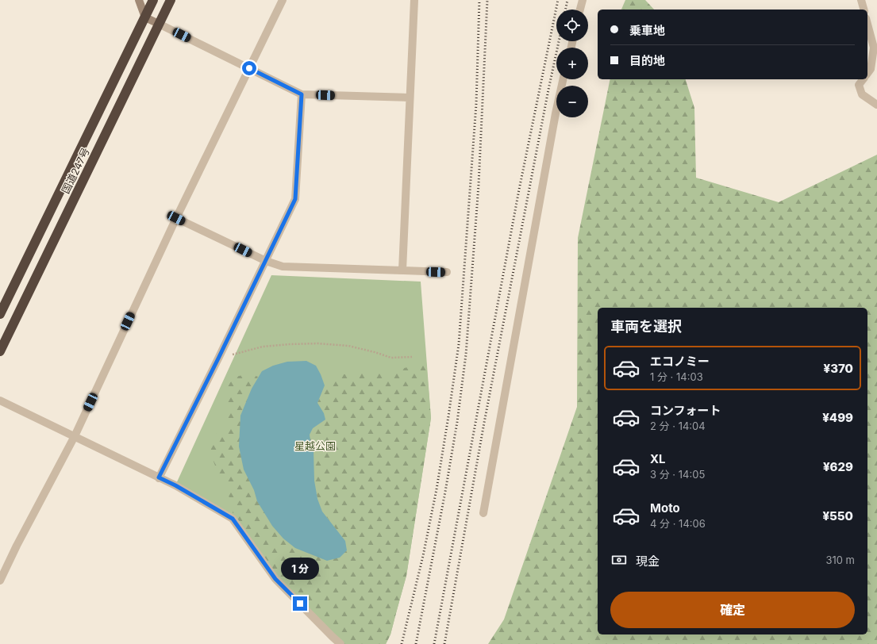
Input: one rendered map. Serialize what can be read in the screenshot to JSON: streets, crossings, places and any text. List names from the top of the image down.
{
  "streets": {
    "highway": ["国道247号"]
  },
  "parks": ["星越公園"],
  "page": {
    "map_buttons": ["+", "−"],
    "banner": ["乗車地", "目的地"],
    "heading": "車両を選択",
    "list": [
      {
        "name": "エコノミー",
        "note": "1 分 · 14:03",
        "value": "¥370"
      },
      {
        "name": "コンフォート",
        "note": "2 分 · 14:04",
        "value": "¥499"
      },
      {
        "name": "XL",
        "note": "3 分 · 14:05",
        "value": "¥629"
      },
      {
        "name": "Moto",
        "note": "4 分 · 14:06",
        "value": "¥550"
      }
    ],
    "pay": ["現金", "310 m"],
    "bubble": "1 分",
    "buttons": "確定"
  }
}
